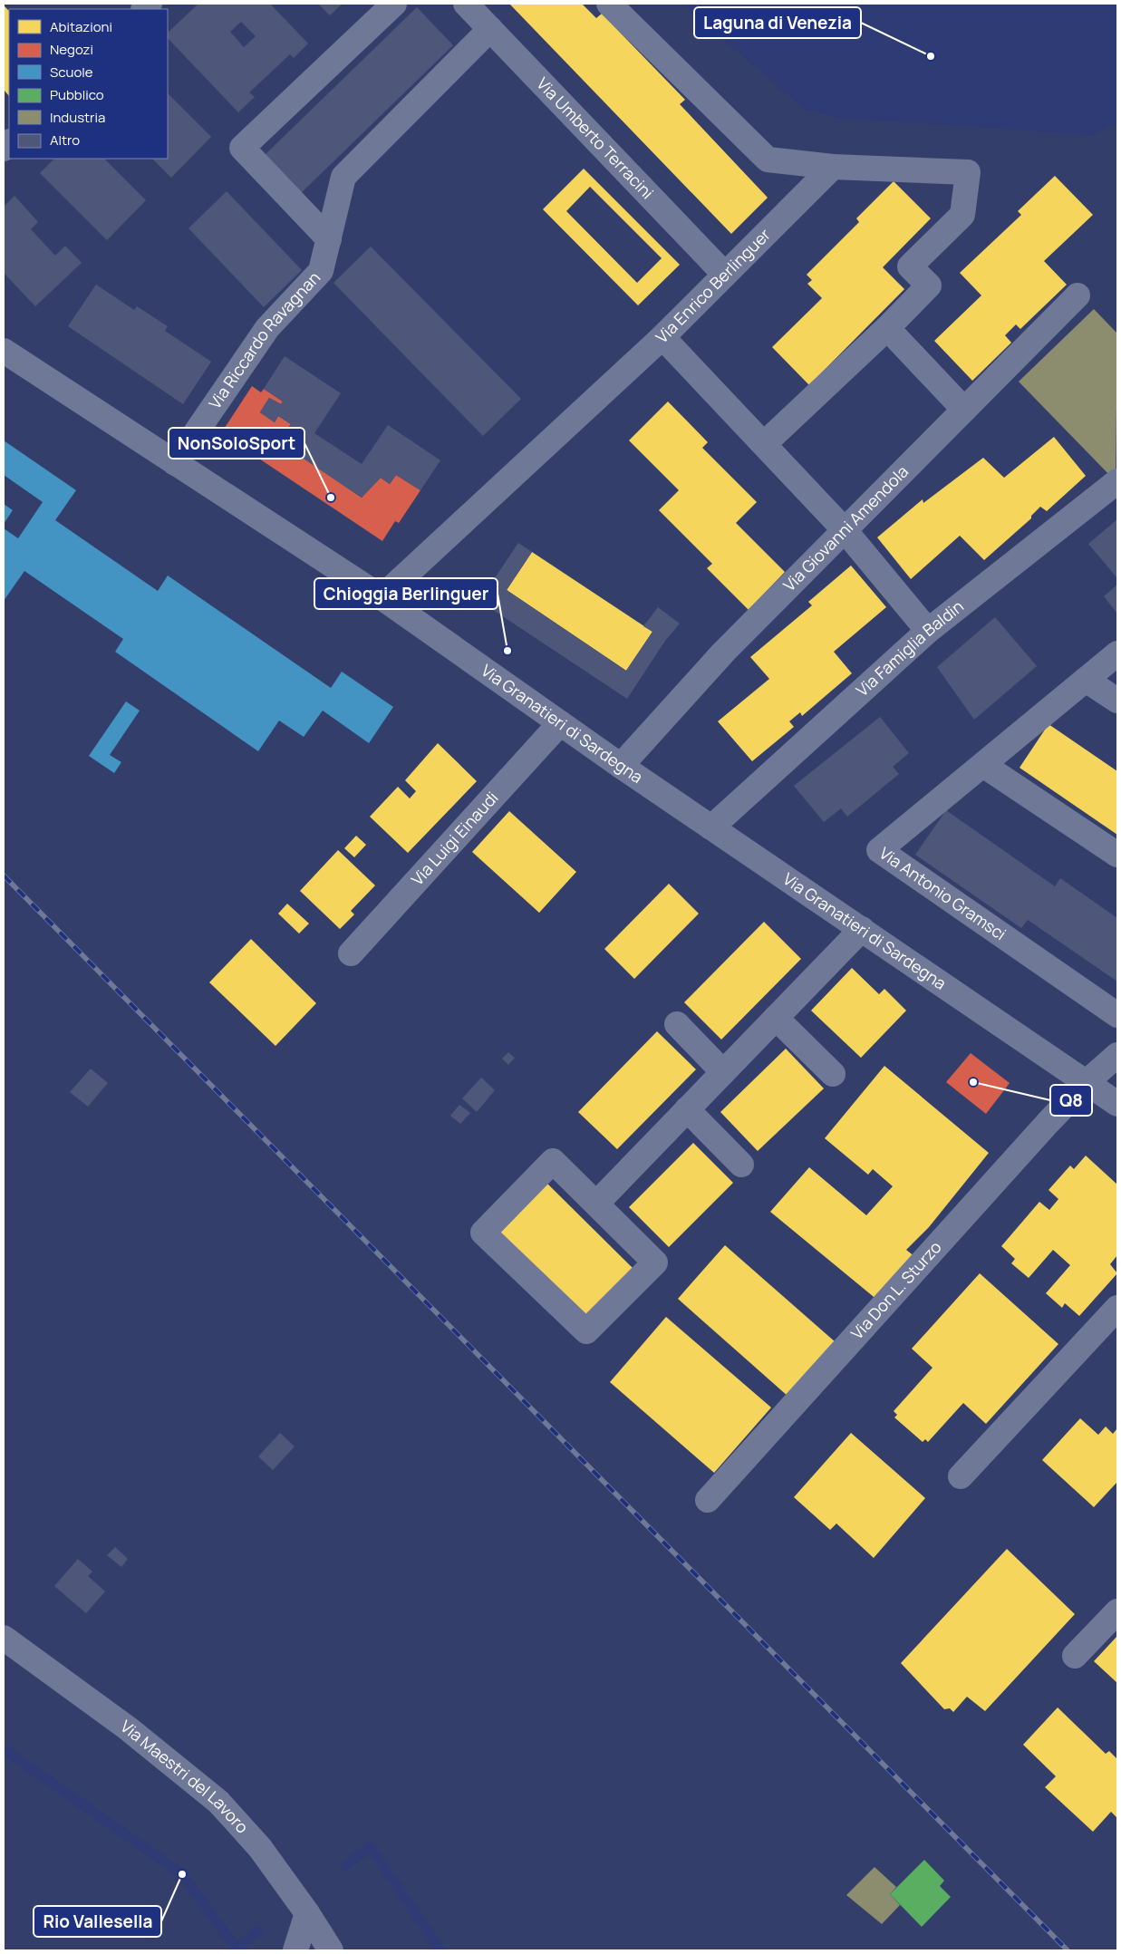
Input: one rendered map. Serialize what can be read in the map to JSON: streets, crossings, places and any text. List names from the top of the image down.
{
  "streets": {
    "street": [
      "Via Umberto Terracini",
      "Via Enrico Berlinguer",
      "Via Riccardo Ravagnan",
      "Via Giovanni Amendola",
      "Via Famiglia Baldin",
      "Via Granatieri di Sardegna",
      "Via Luigi Einaudi",
      "Via Antonio Gramsci",
      "Via Don L. Sturzo",
      "Via Maestri del Lavoro"
    ]
  },
  "crossings": [
    ["Via Umberto Terracini", "Via Enrico Berlinguer"],
    ["Via Umberto Terracini", "Via Riccardo Ravagnan"],
    ["Via Enrico Berlinguer", "Via Granatieri di Sardegna"],
    ["Via Riccardo Ravagnan", "Via Granatieri di Sardegna"],
    ["Via Giovanni Amendola", "Via Granatieri di Sardegna"],
    ["Via Famiglia Baldin", "Via Granatieri di Sardegna"],
    ["Via Granatieri di Sardegna", "Via Luigi Einaudi"],
    ["Via Granatieri di Sardegna", "Via Don L. Sturzo"]
  ],
  "places": [
    "Laguna di Venezia",
    "NonSoloSport",
    "Chioggia Berlinguer",
    "Q8",
    "Rio Vallesella"
  ],
  "legend": [
    "Abitazioni",
    "Negozi",
    "Scuole",
    "Pubblico",
    "Industria",
    "Altro"
  ]
}
